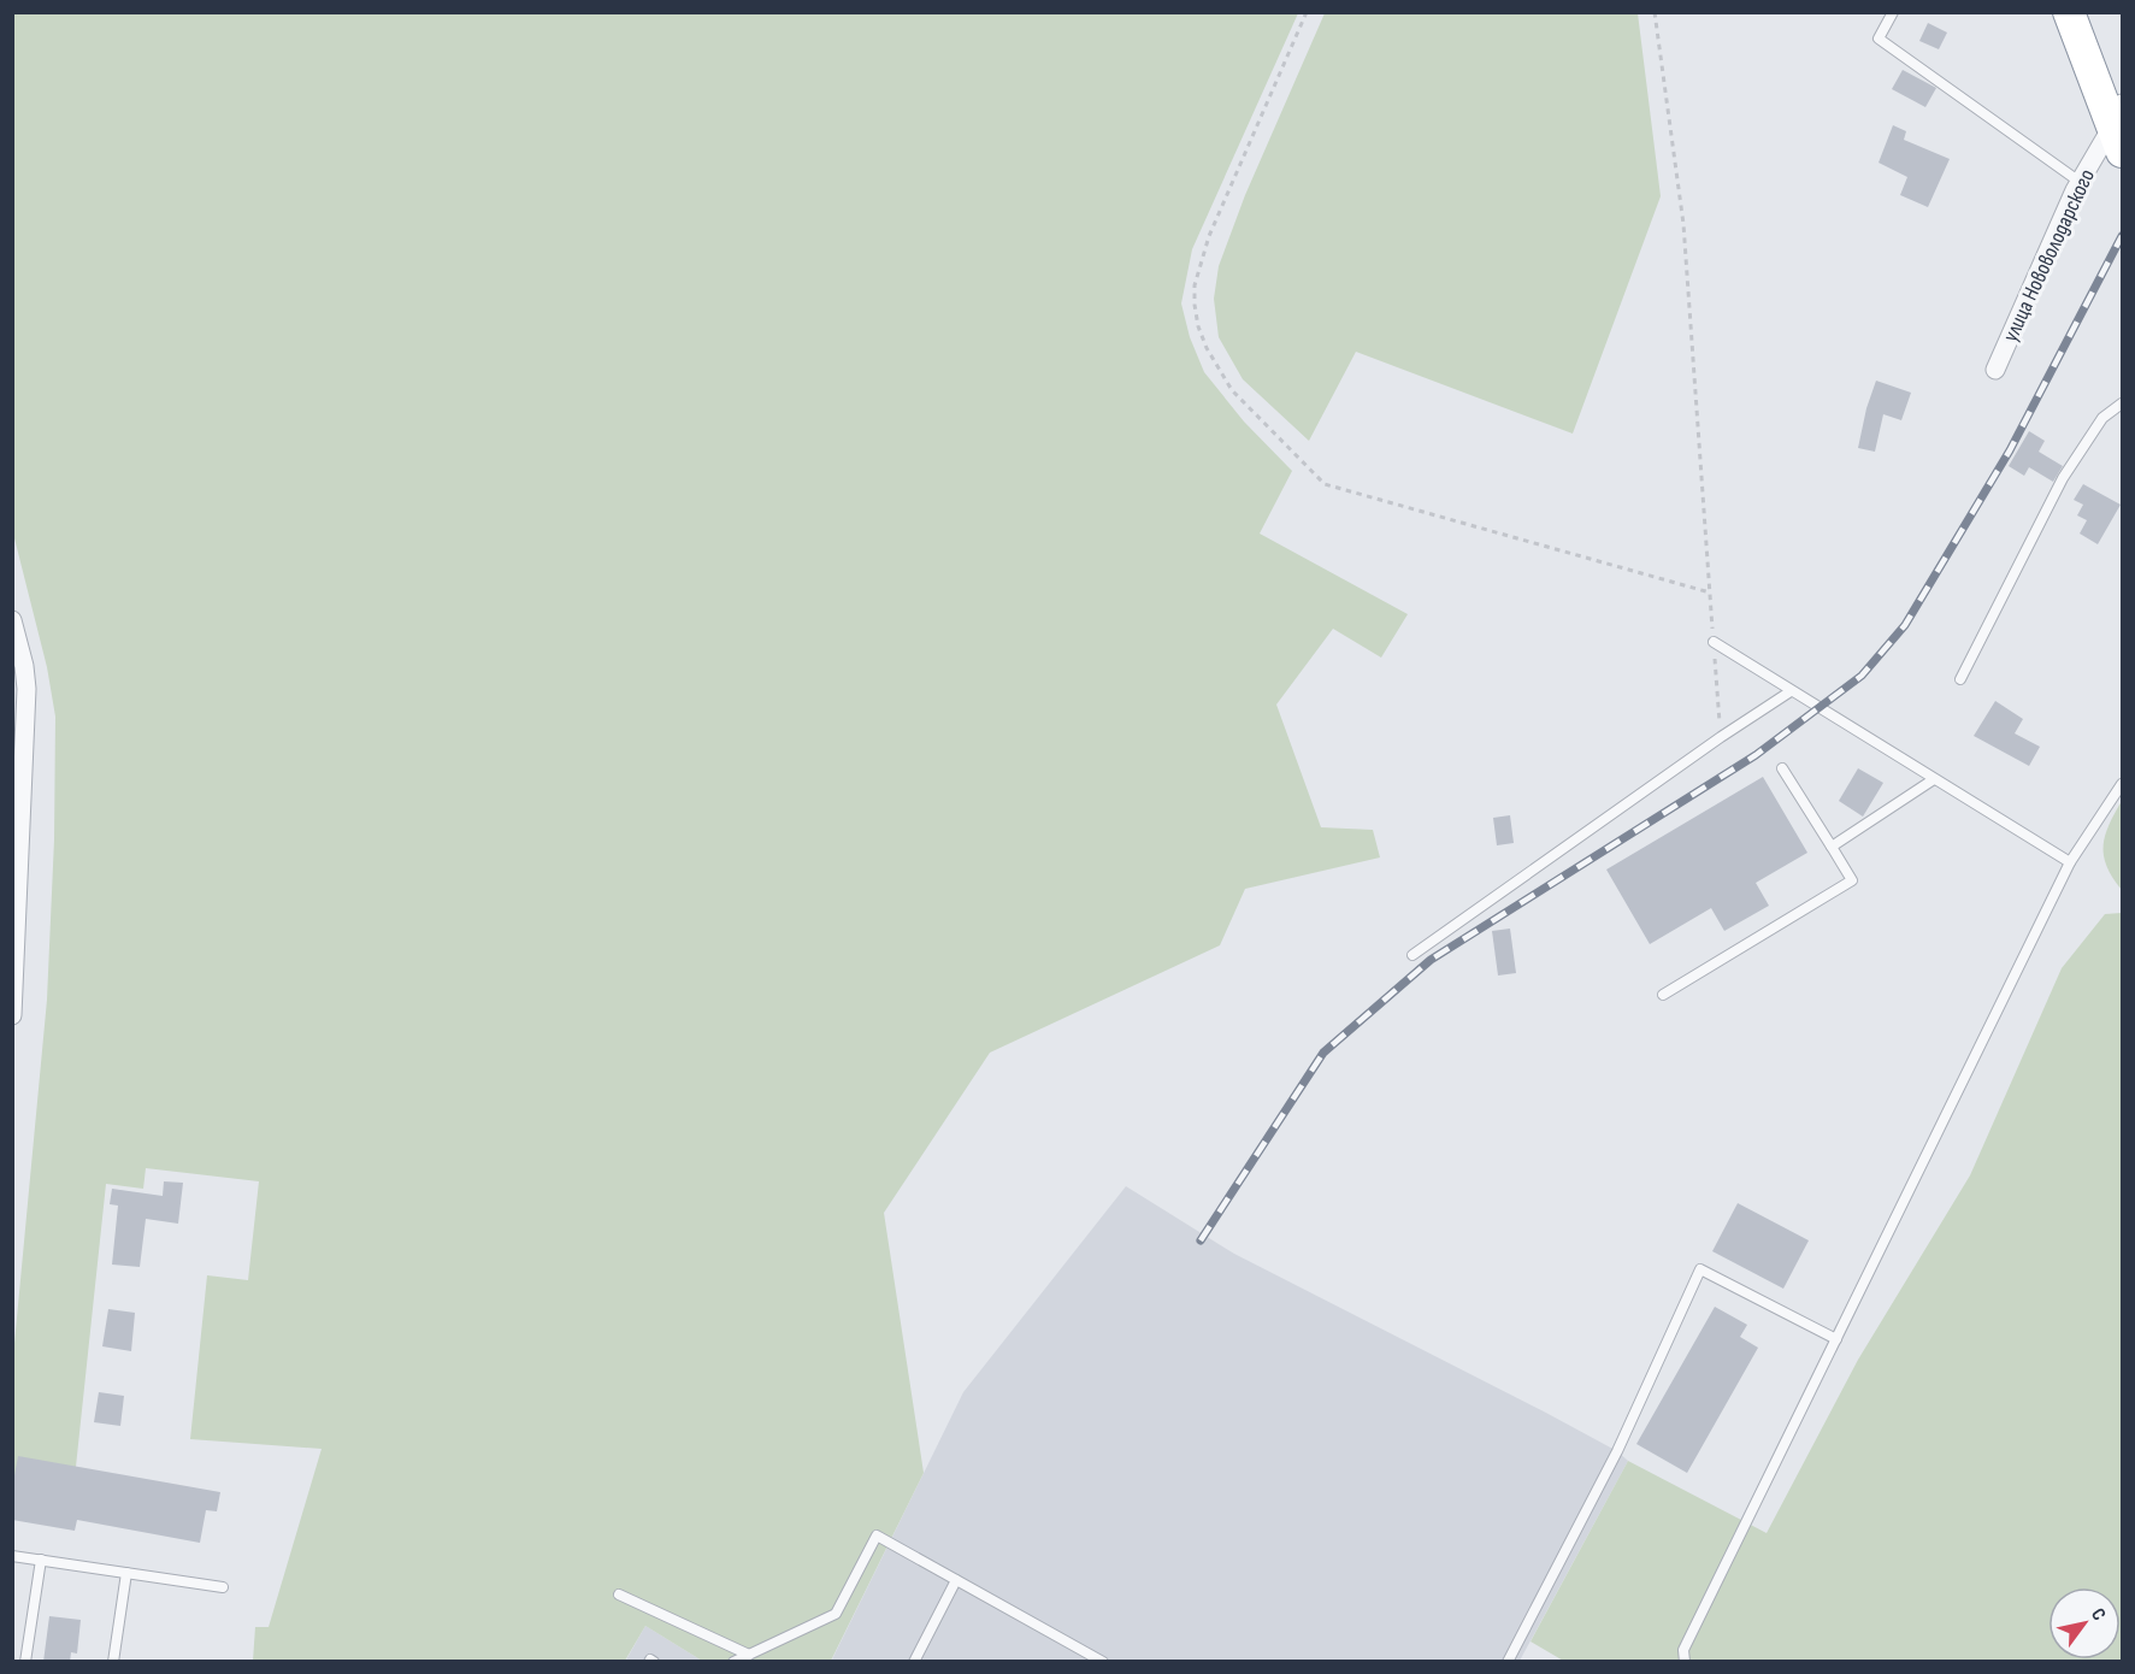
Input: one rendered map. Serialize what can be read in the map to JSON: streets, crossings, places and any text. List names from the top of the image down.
{
  "streets": {
    "street": ["улица Нововолодарского"]
  },
  "north": "top right"
}
